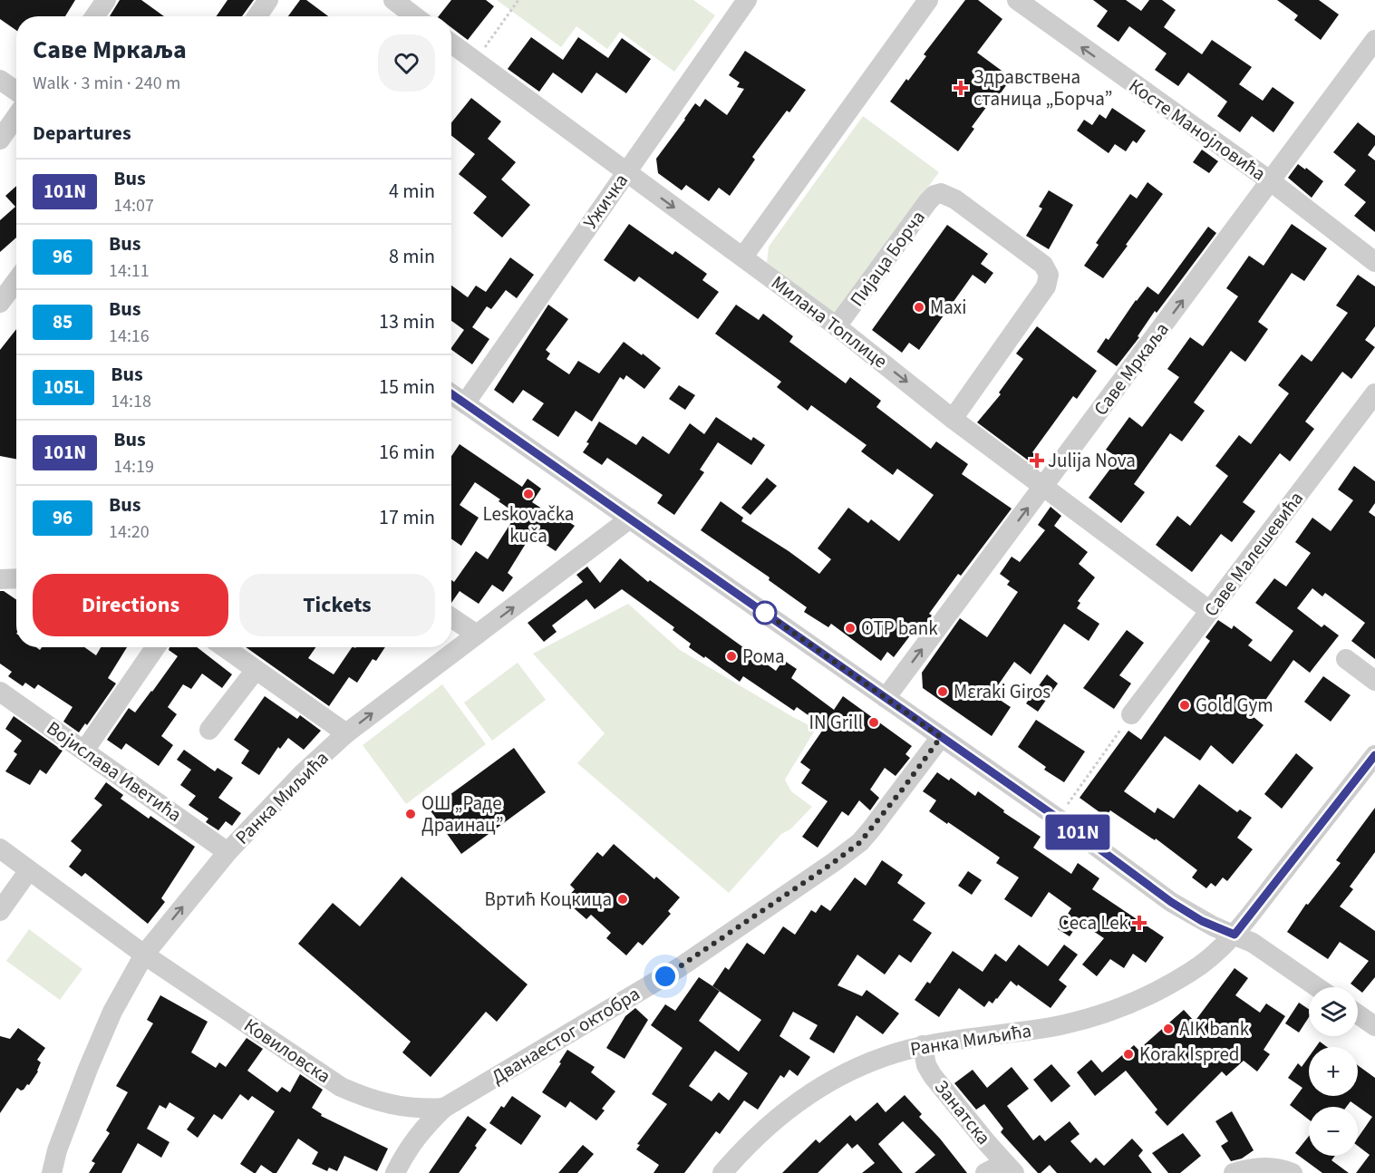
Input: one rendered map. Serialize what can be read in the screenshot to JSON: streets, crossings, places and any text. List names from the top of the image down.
{
  "streets": {
    "street": [
      "Косте Манојловића",
      "Ужичка",
      "Пијаца Борча",
      "Милана Топлице",
      "Саве Мркаља",
      "Саве Малешевића",
      "Војислава Иветића",
      "Ранка Миљића",
      "Дванаестог октобра",
      "Ковиловска",
      "Занатска"
    ]
  },
  "crossings": [
    ["Косте Манојловића", "Саве Мркаља"],
    ["Ужичка", "Милана Топлице"],
    ["Пијаца Борча", "Милана Топлице"],
    ["Милана Топлице", "Саве Мркаља"],
    ["Милана Топлице", "Саве Малешевића"],
    ["Војислава Иветића", "Ранка Миљића"],
    ["Ранка Миљића", "Ковиловска"],
    ["Ранка Миљића", "Занатска"],
    ["Дванаестог октобра", "Ковиловска"]
  ],
  "one_way": ["Косте Манојловића", "Саве Мркаља"],
  "places": {
    "health": ["Здравствена станица „Борча”", "Julija Nova", "Ceca Lek"],
    "other": [
      "Maxi",
      "Leskovačka kuča",
      "OTP bank",
      "Рома",
      "Mεraki Giros",
      "Gold Gym",
      "IN Grill",
      "ОШ „Раде Драинац”",
      "Вртић Коцкица",
      "AIK bank",
      "Korak Ispred"
    ]
  },
  "lines": ["bus line 101N"],
  "page": {
    "on_map": "101N",
    "heading": [
      ["Саве Мркаља", "Walk · 3 min · 240 m"],
      "Departures"
    ],
    "list": [
      {
        "mark": "101N",
        "name": "Bus",
        "note": "14:07",
        "value": "4 min"
      },
      {
        "mark": "96",
        "name": "Bus",
        "note": "14:11",
        "value": "8 min"
      },
      {
        "mark": "85",
        "name": "Bus",
        "note": "14:16",
        "value": "13 min"
      },
      {
        "mark": "105L",
        "name": "Bus",
        "note": "14:18",
        "value": "15 min"
      },
      {
        "mark": "101N",
        "name": "Bus",
        "note": "14:19",
        "value": "16 min"
      },
      {
        "mark": "96",
        "name": "Bus",
        "note": "14:20",
        "value": "17 min"
      }
    ],
    "buttons": ["Directions", "Tickets"],
    "map_buttons": ["+", "−"]
  }
}
